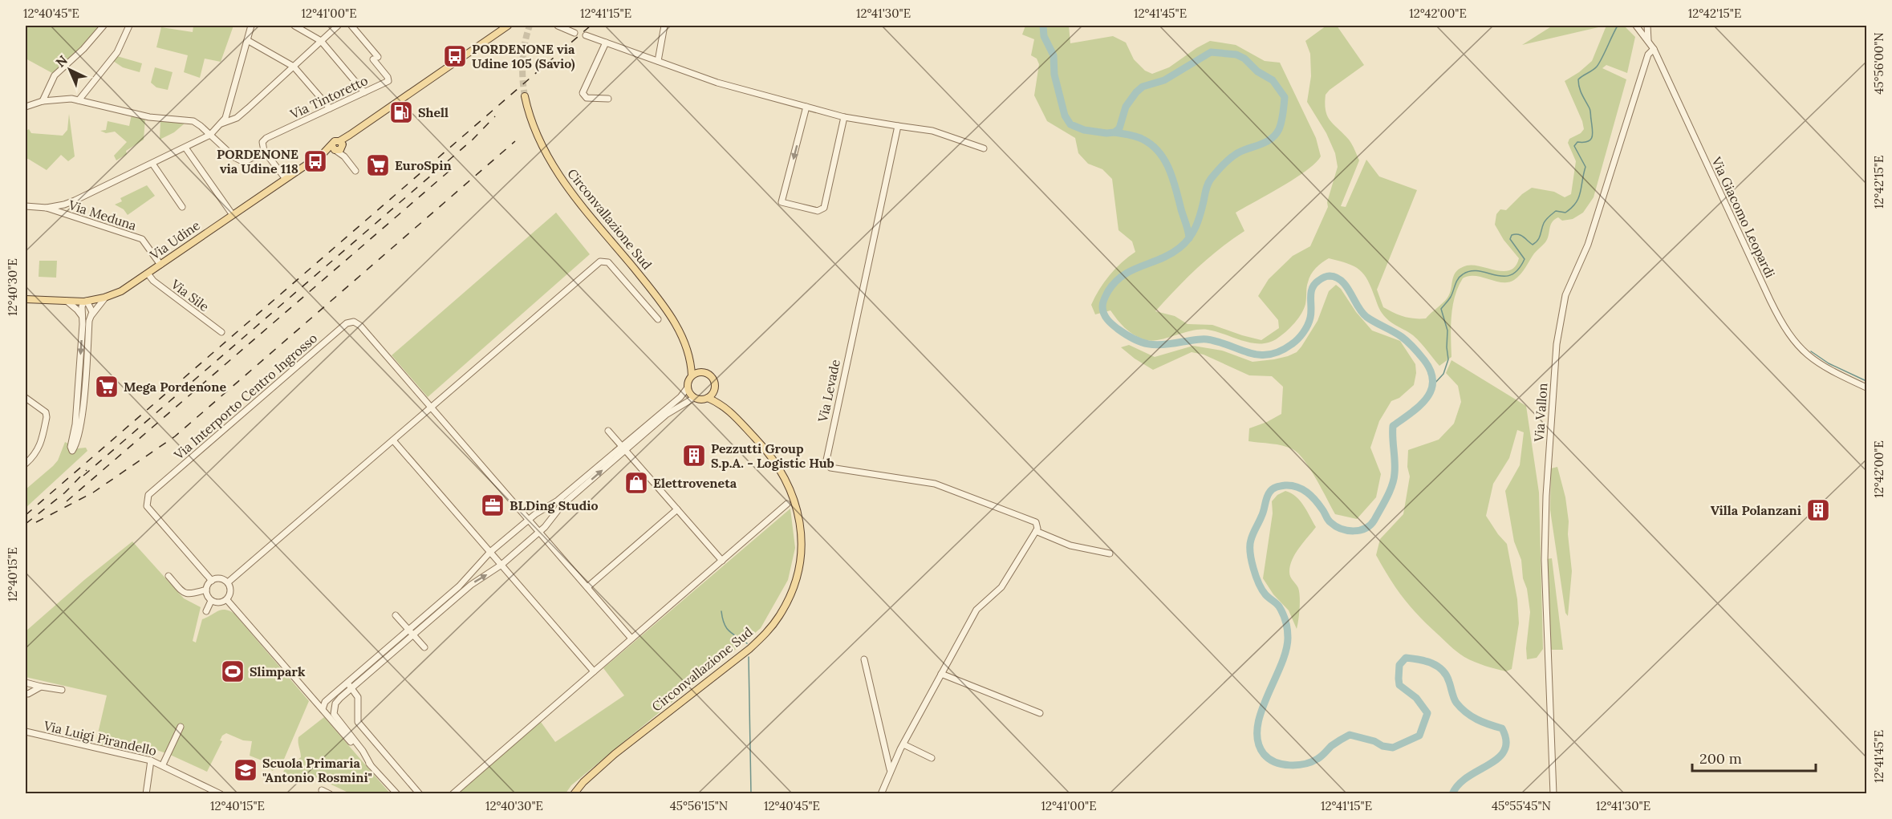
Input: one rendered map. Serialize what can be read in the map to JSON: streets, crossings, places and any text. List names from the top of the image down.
{
  "streets": {
    "main road": ["Circonvallazione Sud", "Via Udine"],
    "street": [
      "Via Tintoretto",
      "Via Meduna",
      "Via Giacomo Leopardi",
      "Via Sile",
      "Via Levade",
      "Via Interporto Centro Ingrosso",
      "Via Vallon",
      "Via Luigi Pirandello"
    ]
  },
  "crossings": [
    ["Via Meduna", "Via Udine"],
    ["Via Giacomo Leopardi", "Via Vallon"],
    ["Via Udine", "Via Sile"]
  ],
  "places": {
    "bus stop": ["PORDENONE via Udine 105 (Savio)", "PORDENONE via Udine 118"],
    "fuel station": ["Shell"],
    "supermarket": ["EuroSpin", "Mega Pordenone"],
    "building": ["Pezzutti Group S.p.A. - Logistic Hub", "Villa Polanzani"],
    "shop": ["Elettroveneta"],
    "office": ["BLDing Studio"],
    "sports": ["Slimpark"],
    "school or university": ["Scuola Primaria \"Antonio Rosmini\""]
  },
  "scale_bar": "200 m",
  "north": "top left",
  "coordinates": [
    "12°40'45\"E",
    "12°41'00\"E",
    "12°41'15\"E",
    "12°41'30\"E",
    "12°41'45\"E",
    "12°42'00\"E",
    "12°42'15\"E",
    "45°56'00\"N",
    "12°40'30\"E",
    "12°40'15\"E",
    "45°56'15\"N",
    "45°55'45\"N"
  ]
}
